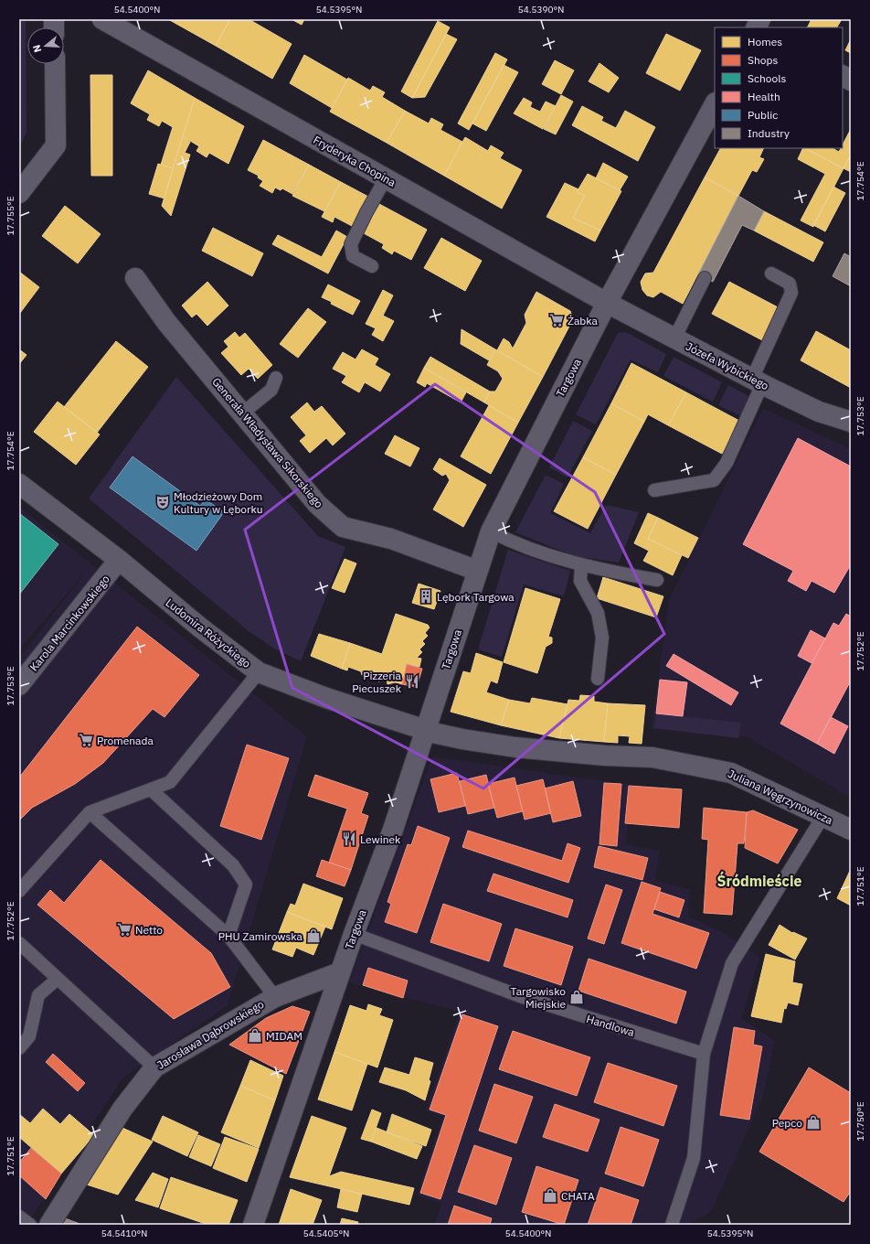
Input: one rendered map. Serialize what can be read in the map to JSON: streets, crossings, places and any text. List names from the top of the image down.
{
  "streets": {
    "street": [
      "Fryderyka Chopina",
      "Józefa Wybickiego",
      "Targowa",
      "Generała Władysława Sikorskiego",
      "Karola Marcinkowskiego",
      "Ludomira Różyckiego",
      "Juliana Węgrzynowicza",
      "Jarosława Dąbrowskiego"
    ],
    "lane": ["Handlowa"]
  },
  "crossings": [
    ["Fryderyka Chopina", "Józefa Wybickiego"],
    ["Fryderyka Chopina", "Targowa"],
    ["Józefa Wybickiego", "Targowa"],
    ["Targowa", "Generała Władysława Sikorskiego"],
    ["Targowa", "Ludomira Różyckiego"],
    ["Targowa", "Juliana Węgrzynowicza"],
    ["Targowa", "Handlowa"],
    ["Targowa", "Jarosława Dąbrowskiego"],
    ["Karola Marcinkowskiego", "Ludomira Różyckiego"],
    ["Ludomira Różyckiego", "Juliana Węgrzynowicza"]
  ],
  "districts": ["Śródmieście"],
  "places": {
    "supermarket": ["Żabka", "Promenada", "Netto"],
    "theatre": ["Młodzieżowy Dom Kultury w Lęborku"],
    "building": ["Lębork Targowa"],
    "restaurant": ["Pizzeria Piecuszek", "Lewinek"],
    "shop": [
      "PHU Zamirowska",
      "Targowisko Miejskie",
      "MIDAM",
      "Pepco",
      "CHATA"
    ]
  },
  "legend": [
    "Homes",
    "Shops",
    "Schools",
    "Health",
    "Public",
    "Industry"
  ],
  "north": "left",
  "coordinates": [
    "54.5400°N",
    "54.5395°N",
    "54.5390°N",
    "17.754°E",
    "17.755°E",
    "17.753°E",
    "17.752°E",
    "17.751°E",
    "17.750°E",
    "54.5410°N",
    "54.5405°N"
  ]
}
